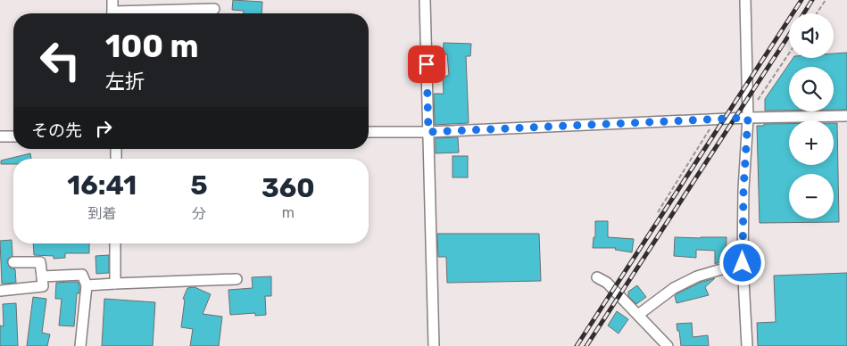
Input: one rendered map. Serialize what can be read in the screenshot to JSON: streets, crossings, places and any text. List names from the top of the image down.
{
  "page": {
    "map_buttons": ["+", "−"],
    "turn": ["100 m", "左折"],
    "then": "その先",
    "eta": [
      "16:41",
      "到着",
      "5",
      "分",
      "360",
      "m"
    ]
  }
}
